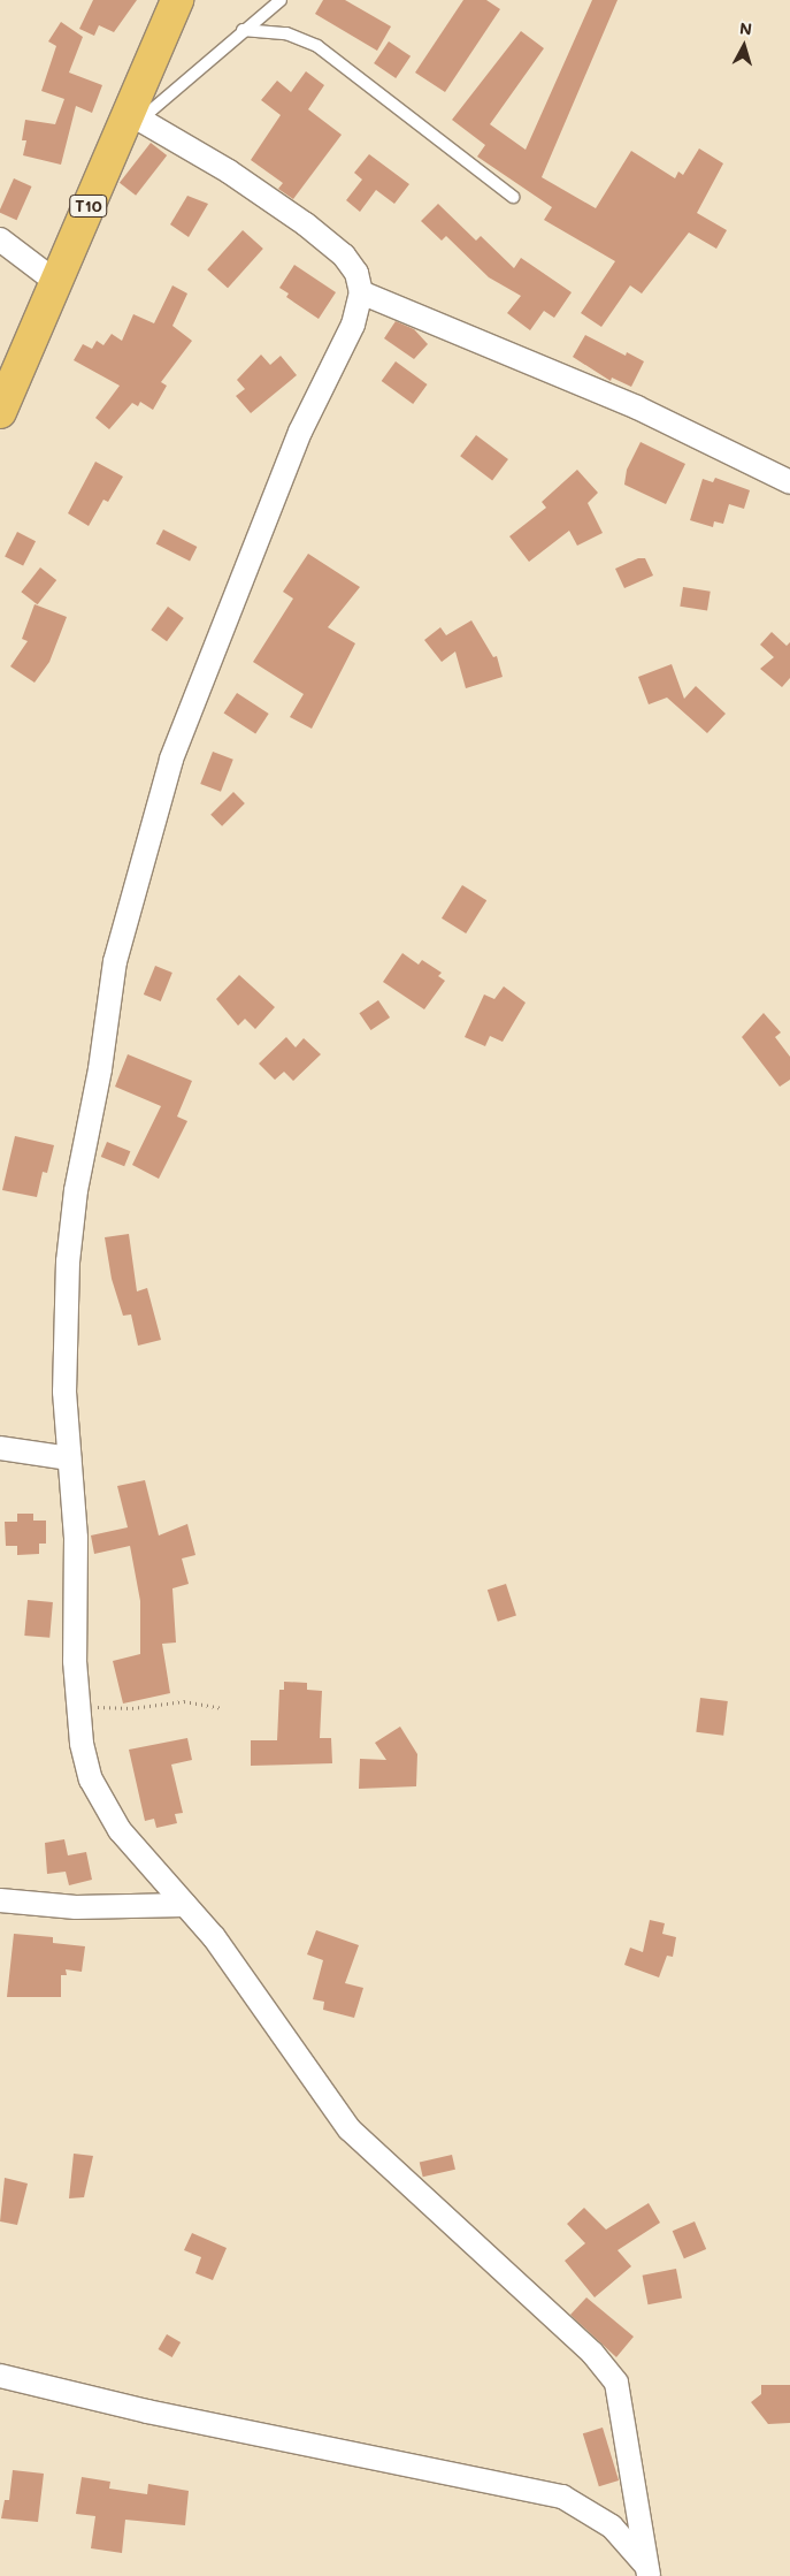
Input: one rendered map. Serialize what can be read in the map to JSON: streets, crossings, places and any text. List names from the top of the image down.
{
  "streets": {
    "highway": ["T10"]
  },
  "north": "top"
}
